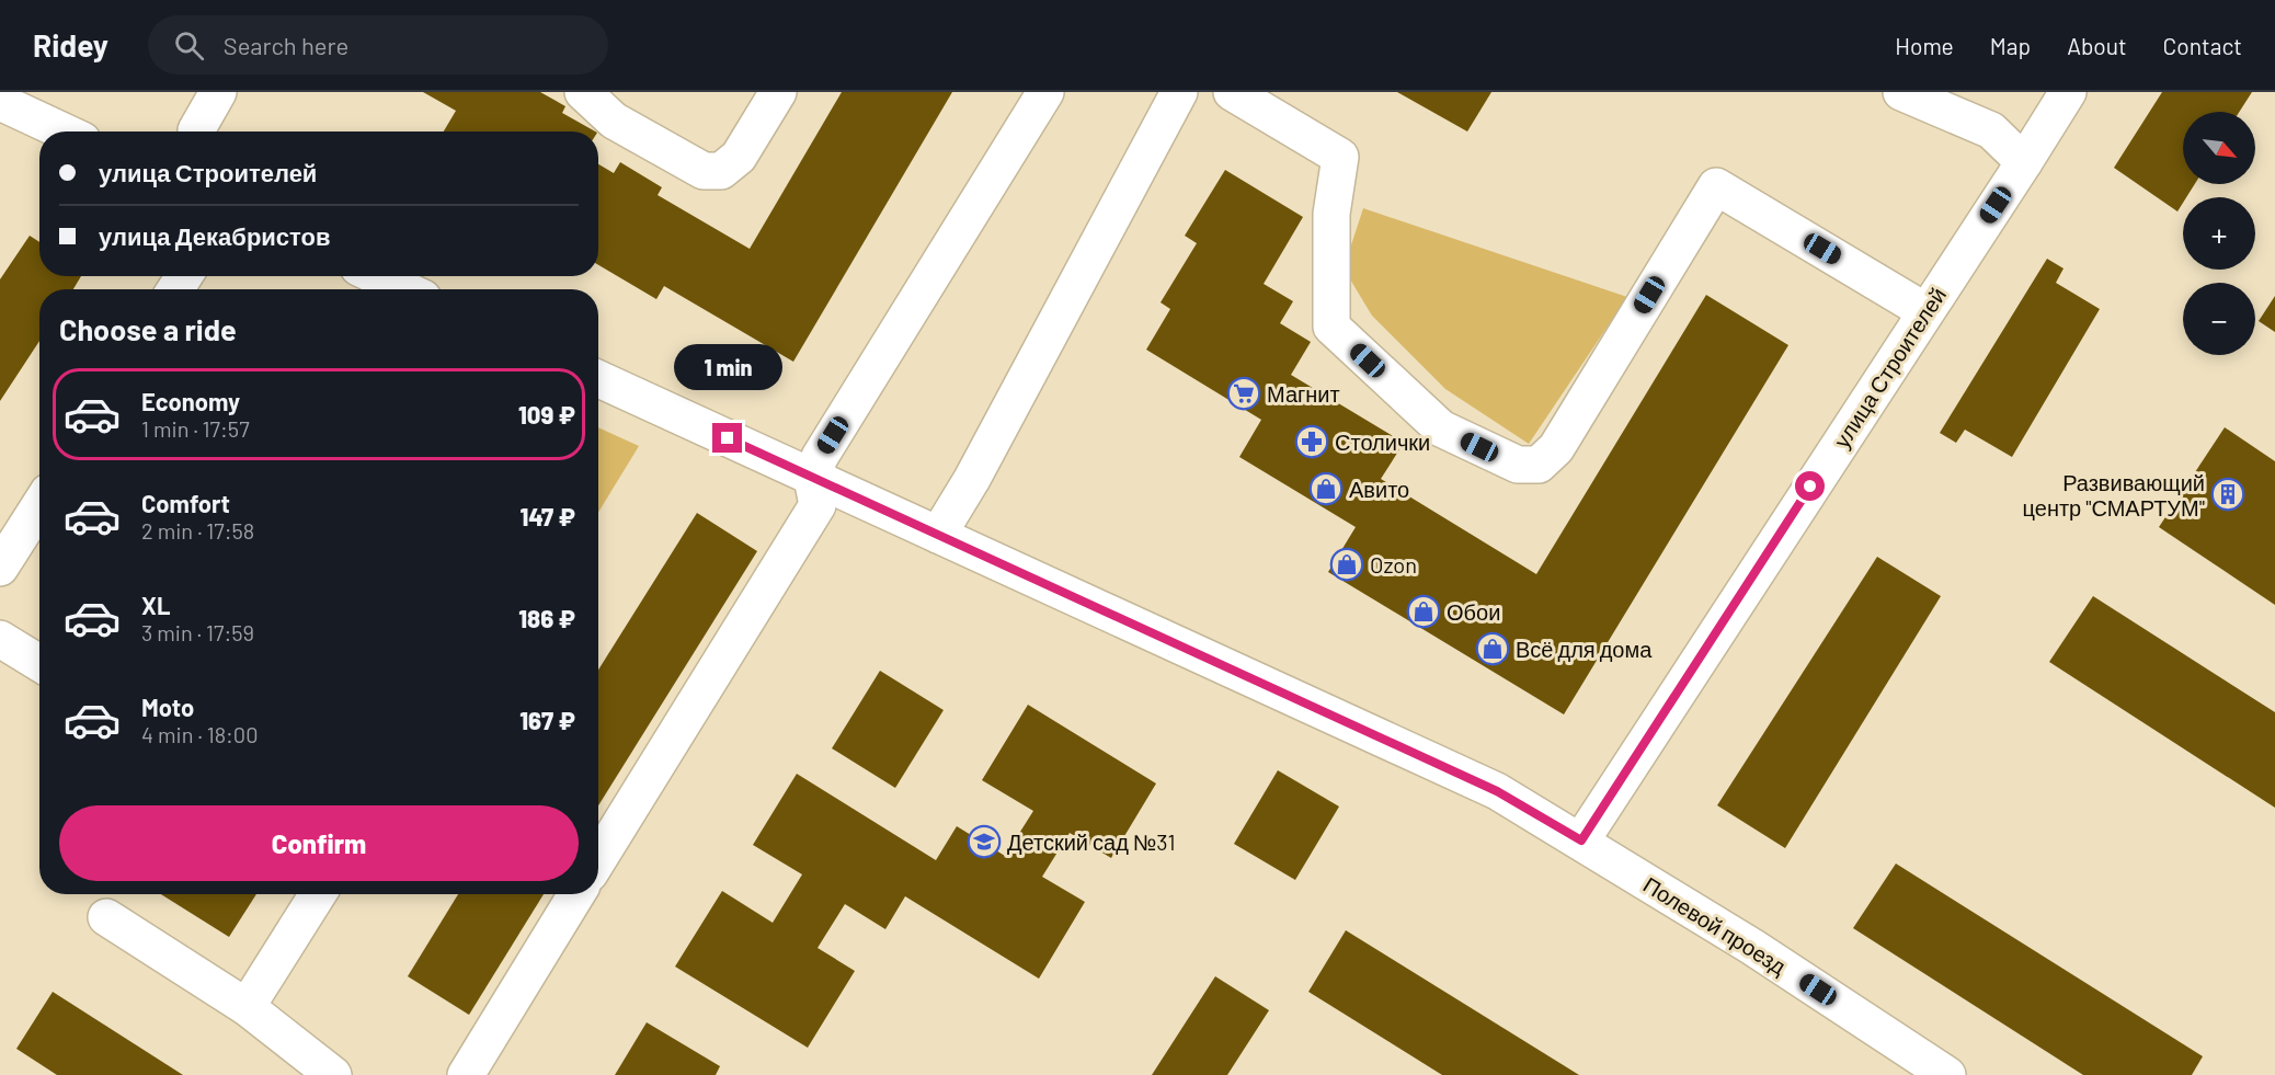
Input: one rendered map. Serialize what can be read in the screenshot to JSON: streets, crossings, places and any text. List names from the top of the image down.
{
  "streets": {
    "street": ["улица Строителей", "Полевой проезд"]
  },
  "crossings": [
    ["улица Строителей", "Полевой проезд"]
  ],
  "places": {
    "supermarket": ["Магнит"],
    "pharmacy": ["Столички"],
    "shop": [
      "Авито",
      "Ozon",
      "Обои",
      "Всё для дома"
    ],
    "building": ["Развивающий центр \"СМАРТУМ\""],
    "school or university": ["Детский сад №31"]
  },
  "north": "bottom right",
  "page": {
    "header": "Ridey",
    "search": "Search here",
    "nav": [
      "Home",
      "Map",
      "About",
      "Contact"
    ],
    "map_buttons": ["+", "−"],
    "banner": ["улица Строителей", "улица Декабристов"],
    "heading": "Choose a ride",
    "bubble": "1 min",
    "list": [
      {
        "name": "Economy",
        "note": "1 min · 17:57",
        "value": "109 ₽"
      },
      {
        "name": "Comfort",
        "note": "2 min · 17:58",
        "value": "147 ₽"
      },
      {
        "name": "XL",
        "note": "3 min · 17:59",
        "value": "186 ₽"
      },
      {
        "name": "Moto",
        "note": "4 min · 18:00",
        "value": "167 ₽"
      }
    ],
    "buttons": "Confirm"
  }
}
